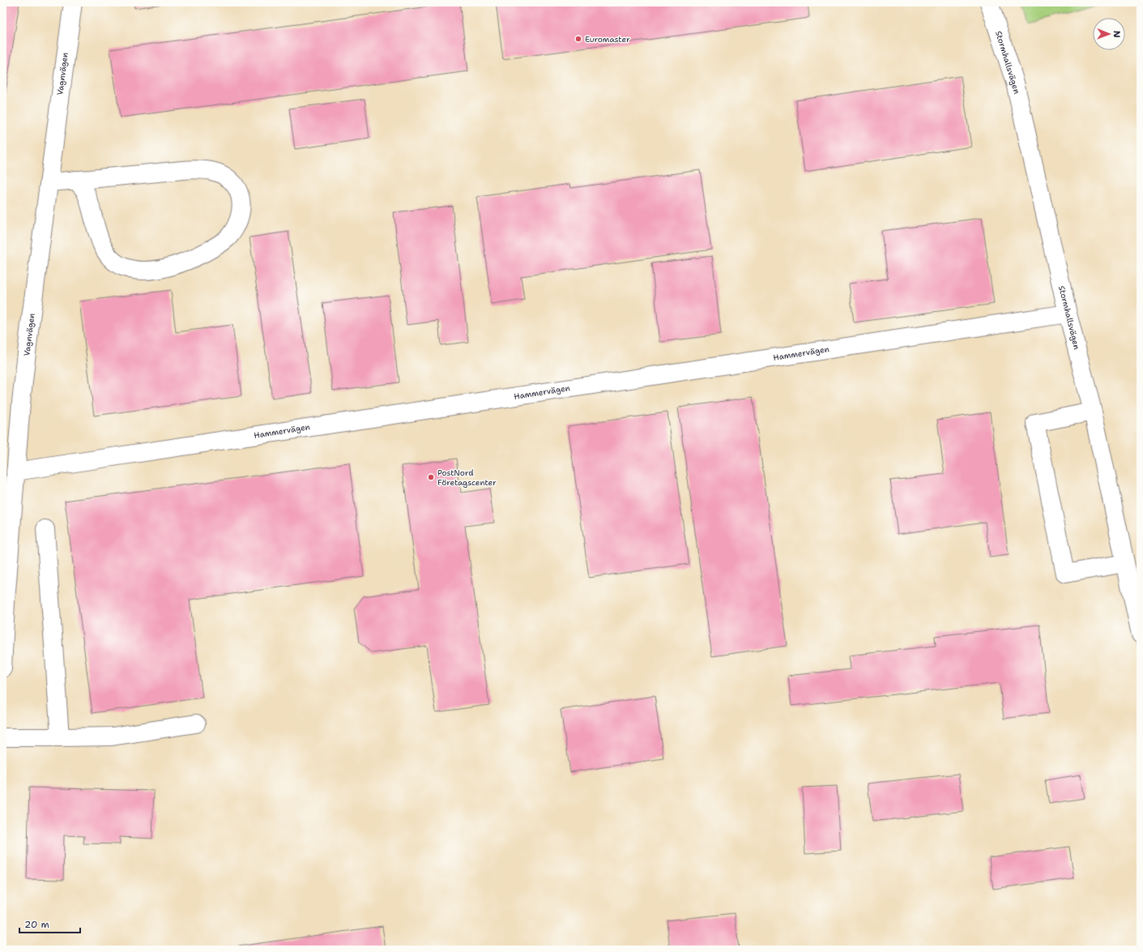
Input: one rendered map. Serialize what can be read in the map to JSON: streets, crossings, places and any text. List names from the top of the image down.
{
  "streets": {
    "street": ["Stormhallsvägen", "Vagnvägen", "Hammervägen"]
  },
  "crossings": [
    ["Stormhallsvägen", "Hammervägen"],
    ["Vagnvägen", "Hammervägen"]
  ],
  "places": ["Euromaster", "PostNord Företagscenter"],
  "scale_bar": "20 m",
  "north": "right"
}
